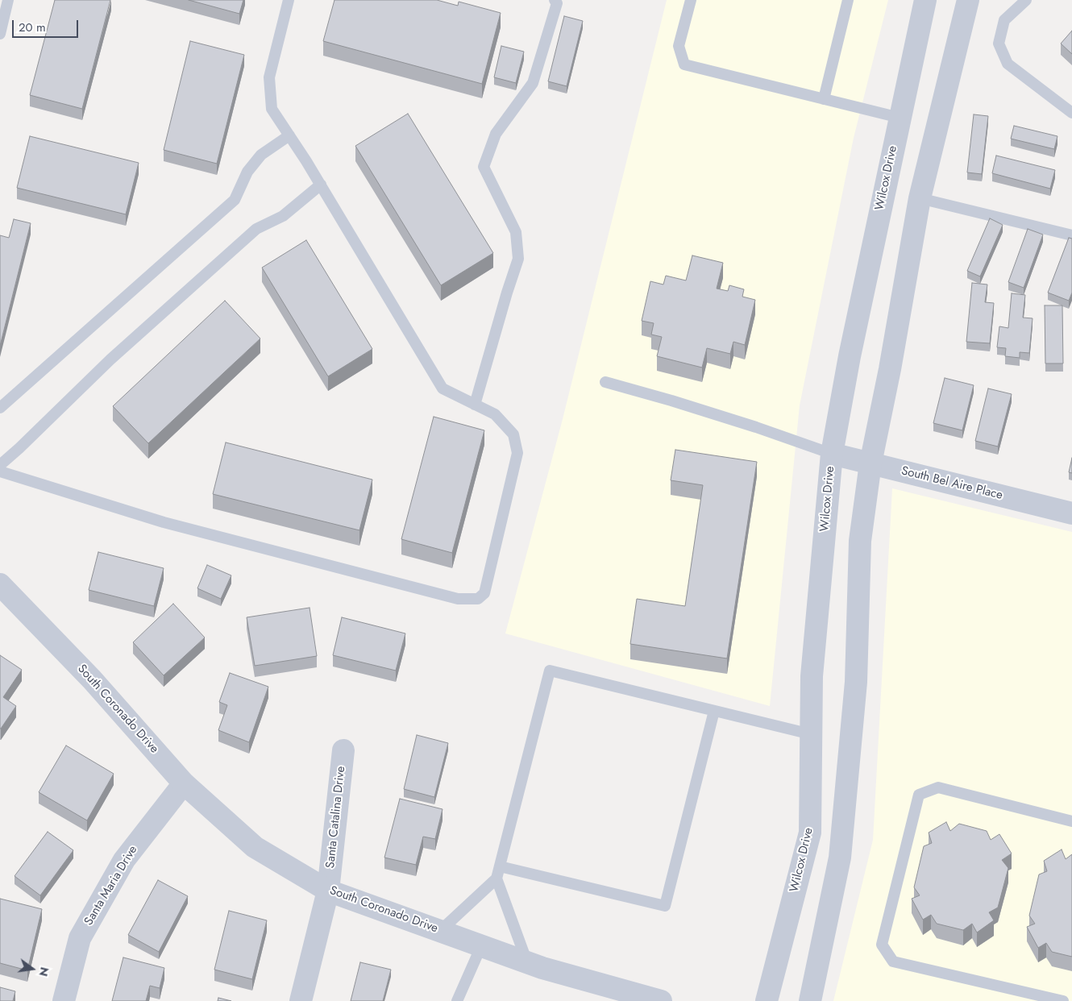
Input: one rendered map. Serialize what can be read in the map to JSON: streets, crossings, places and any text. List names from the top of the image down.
{
  "streets": {
    "street": [
      "Wilcox Drive",
      "South Bel Aire Place",
      "South Coronado Drive",
      "Santa Catalina Drive",
      "Santa Maria Drive"
    ]
  },
  "crossings": [
    ["Wilcox Drive", "South Bel Aire Place"],
    ["South Coronado Drive", "Santa Catalina Drive"],
    ["South Coronado Drive", "Santa Maria Drive"]
  ],
  "scale_bar": "20 m",
  "north": "right"
}
